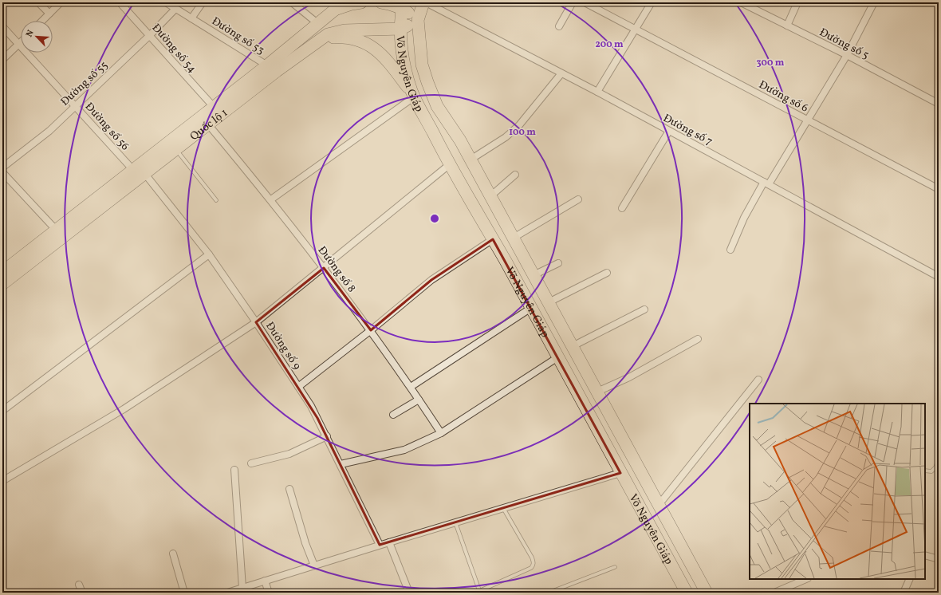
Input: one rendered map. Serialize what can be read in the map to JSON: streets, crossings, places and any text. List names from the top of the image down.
{
  "streets": {
    "highway": ["Võ Nguyên Giáp", "Quốc lộ 1"],
    "street": [
      "Đường số 53",
      "Đường số 5",
      "Đường số 54",
      "Đường số 55",
      "Đường số 6",
      "Đường số 56",
      "Đường số 7",
      "Đường số 8",
      "Đường số 9"
    ]
  },
  "crossings": [
    ["Đường số 53", "Đường số 55"],
    ["Đường số 53", "Quốc lộ 1"],
    ["Đường số 54", "Đường số 55"],
    ["Đường số 54", "Quốc lộ 1"],
    ["Võ Nguyên Giáp", "Quốc lộ 1"],
    ["Đường số 55", "Đường số 56"],
    ["Quốc lộ 1", "Đường số 56"],
    ["Quốc lộ 1", "Đường số 8"],
    ["Quốc lộ 1", "Đường số 9"]
  ],
  "north": "top left",
  "rings": ["200 m", "300 m", "100 m"]
}
